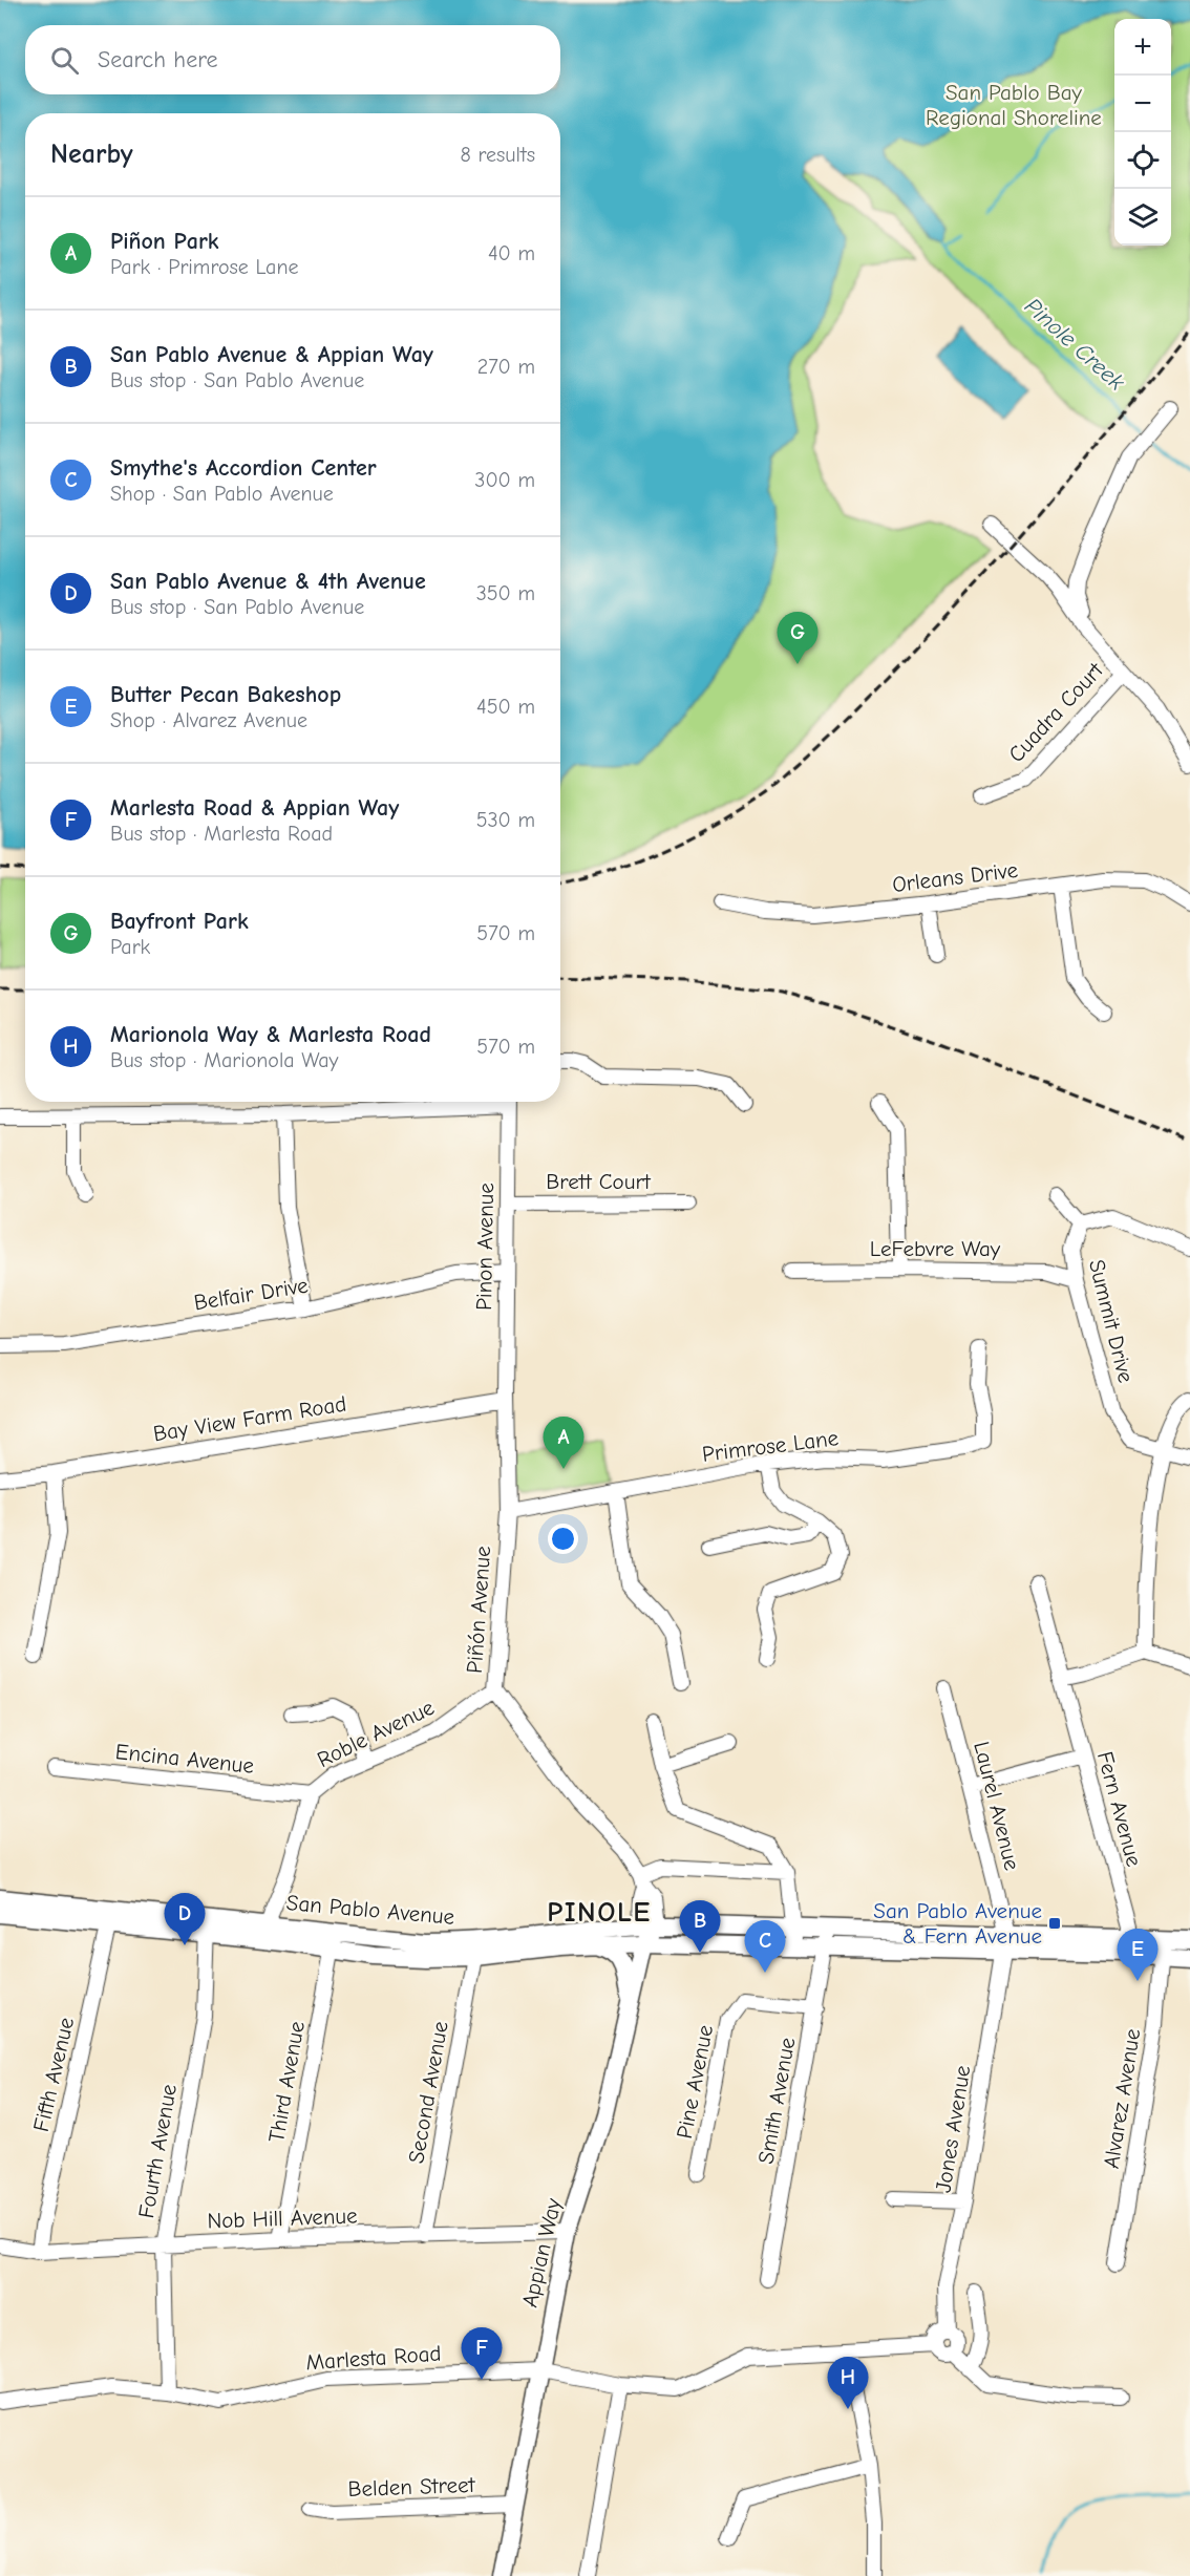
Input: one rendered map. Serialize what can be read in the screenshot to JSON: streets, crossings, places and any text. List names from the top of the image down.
{
  "streets": {
    "main road": ["San Pablo Avenue", "Appian Way"],
    "street": [
      "Cuadra Court",
      "Orleans Drive",
      "Brett Court",
      "Pinon Avenue",
      "LeFebvre Way",
      "Belfair Drive",
      "Summit Drive",
      "Bay View Farm Road",
      "Primrose Lane",
      "Piñón Avenue",
      "Roble Avenue",
      "Encina Avenue",
      "Laurel Avenue",
      "Fern Avenue",
      "Fifth Avenue",
      "Third Avenue",
      "Pine Avenue",
      "Second Avenue",
      "Alvarez Avenue",
      "Smith Avenue",
      "Jones Avenue",
      "Fourth Avenue",
      "Nob Hill Avenue",
      "Marlesta Road",
      "Belden Street"
    ]
  },
  "crossings": [
    ["Brett Court", "Pinon Avenue"],
    ["Pinon Avenue", "Belfair Drive"],
    ["Pinon Avenue", "Bay View Farm Road"],
    ["Pinon Avenue", "Piñón Avenue"],
    ["LeFebvre Way", "Summit Drive"],
    ["Bay View Farm Road", "Piñón Avenue"],
    ["Primrose Lane", "Piñón Avenue"],
    ["Piñón Avenue", "Roble Avenue"],
    ["Piñón Avenue", "San Pablo Avenue"],
    ["Piñón Avenue", "Appian Way"],
    ["Roble Avenue", "Encina Avenue"],
    ["Roble Avenue", "San Pablo Avenue"],
    ["Laurel Avenue", "San Pablo Avenue"],
    ["Laurel Avenue", "Jones Avenue"],
    ["Fern Avenue", "San Pablo Avenue"],
    ["San Pablo Avenue", "Fifth Avenue"],
    ["San Pablo Avenue", "Third Avenue"],
    ["San Pablo Avenue", "Second Avenue"],
    ["San Pablo Avenue", "Alvarez Avenue"],
    ["San Pablo Avenue", "Smith Avenue"],
    ["San Pablo Avenue", "Jones Avenue"],
    ["San Pablo Avenue", "Fourth Avenue"],
    ["San Pablo Avenue", "Appian Way"],
    ["Fifth Avenue", "Nob Hill Avenue"],
    ["Third Avenue", "Nob Hill Avenue"],
    ["Pine Avenue", "Smith Avenue"],
    ["Second Avenue", "Nob Hill Avenue"],
    ["Jones Avenue", "Marlesta Road"],
    ["Fourth Avenue", "Nob Hill Avenue"],
    ["Fourth Avenue", "Marlesta Road"],
    ["Nob Hill Avenue", "Appian Way"],
    ["Appian Way", "Marlesta Road"],
    ["Appian Way", "Belden Street"]
  ],
  "districts": ["PINOLE"],
  "water": ["Pinole Creek"],
  "parks": ["San Pablo Bay Regional Shoreline"],
  "places": {
    "transit": ["San Pablo Avenue & Fern Avenue"]
  },
  "page": {
    "map_buttons": ["+", "−"],
    "search": "Search here",
    "heading": ["Nearby", "8 results"],
    "list": [
      {
        "mark": "A",
        "name": "Piñon Park",
        "note": "Park · Primrose Lane",
        "value": "40 m"
      },
      {
        "mark": "B",
        "name": "San Pablo Avenue & Appian Way",
        "note": "Bus stop · San Pablo Avenue",
        "value": "270 m"
      },
      {
        "mark": "C",
        "name": "Smythe's Accordion Center",
        "note": "Shop · San Pablo Avenue",
        "value": "300 m"
      },
      {
        "mark": "D",
        "name": "San Pablo Avenue & 4th Avenue",
        "note": "Bus stop · San Pablo Avenue",
        "value": "350 m"
      },
      {
        "mark": "E",
        "name": "Butter Pecan Bakeshop",
        "note": "Shop · Alvarez Avenue",
        "value": "450 m"
      },
      {
        "mark": "F",
        "name": "Marlesta Road & Appian Way",
        "note": "Bus stop · Marlesta Road",
        "value": "530 m"
      },
      {
        "mark": "G",
        "name": "Bayfront Park",
        "note": "Park",
        "value": "570 m"
      },
      {
        "mark": "H",
        "name": "Marionola Way & Marlesta Road",
        "note": "Bus stop · Marionola Way",
        "value": "570 m"
      }
    ],
    "pins": [
      "G",
      "A",
      "D",
      "B",
      "C",
      "E",
      "F",
      "H"
    ]
  }
}
